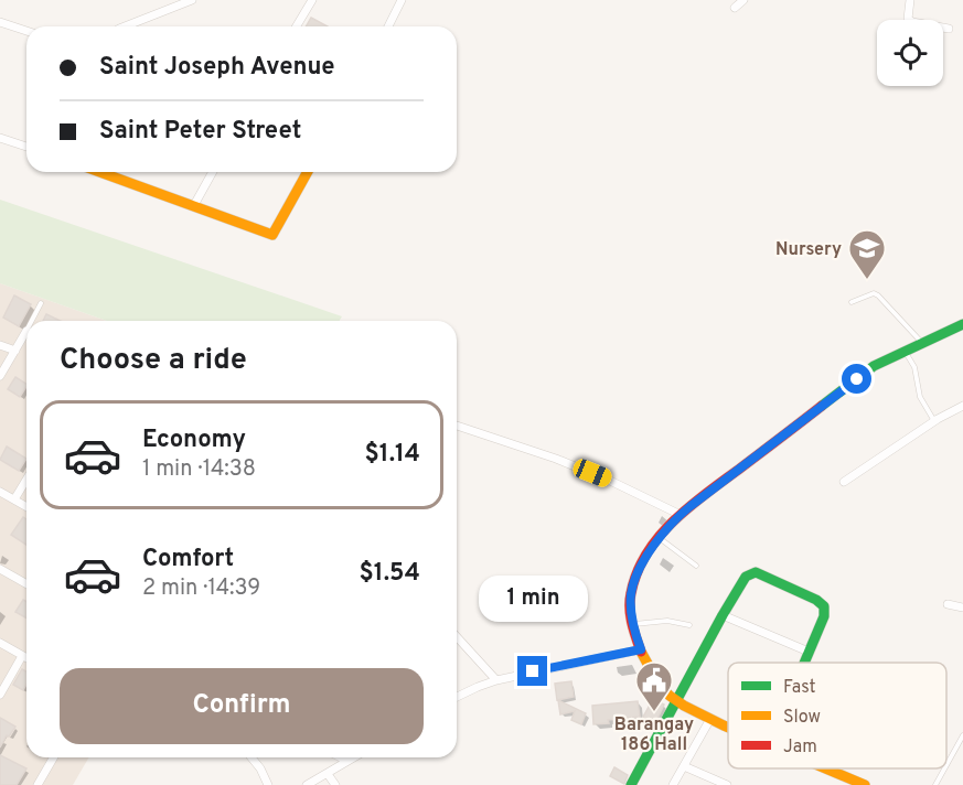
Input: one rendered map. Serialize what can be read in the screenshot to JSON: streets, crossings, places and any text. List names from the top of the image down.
{
  "places": {
    "school or university": ["Nursery"],
    "public building": ["Barangay 186 Hall"]
  },
  "legend": ["Fast", "Slow", "Jam"],
  "page": {
    "banner": ["Saint Joseph Avenue", "Saint Peter Street"],
    "heading": "Choose a ride",
    "list": [
      {
        "name": "Economy",
        "note": "1 min · 14:38",
        "value": "$1.14"
      },
      {
        "name": "Comfort",
        "note": "2 min · 14:39",
        "value": "$1.54"
      }
    ],
    "bubble": "1 min",
    "buttons": "Confirm"
  }
}
